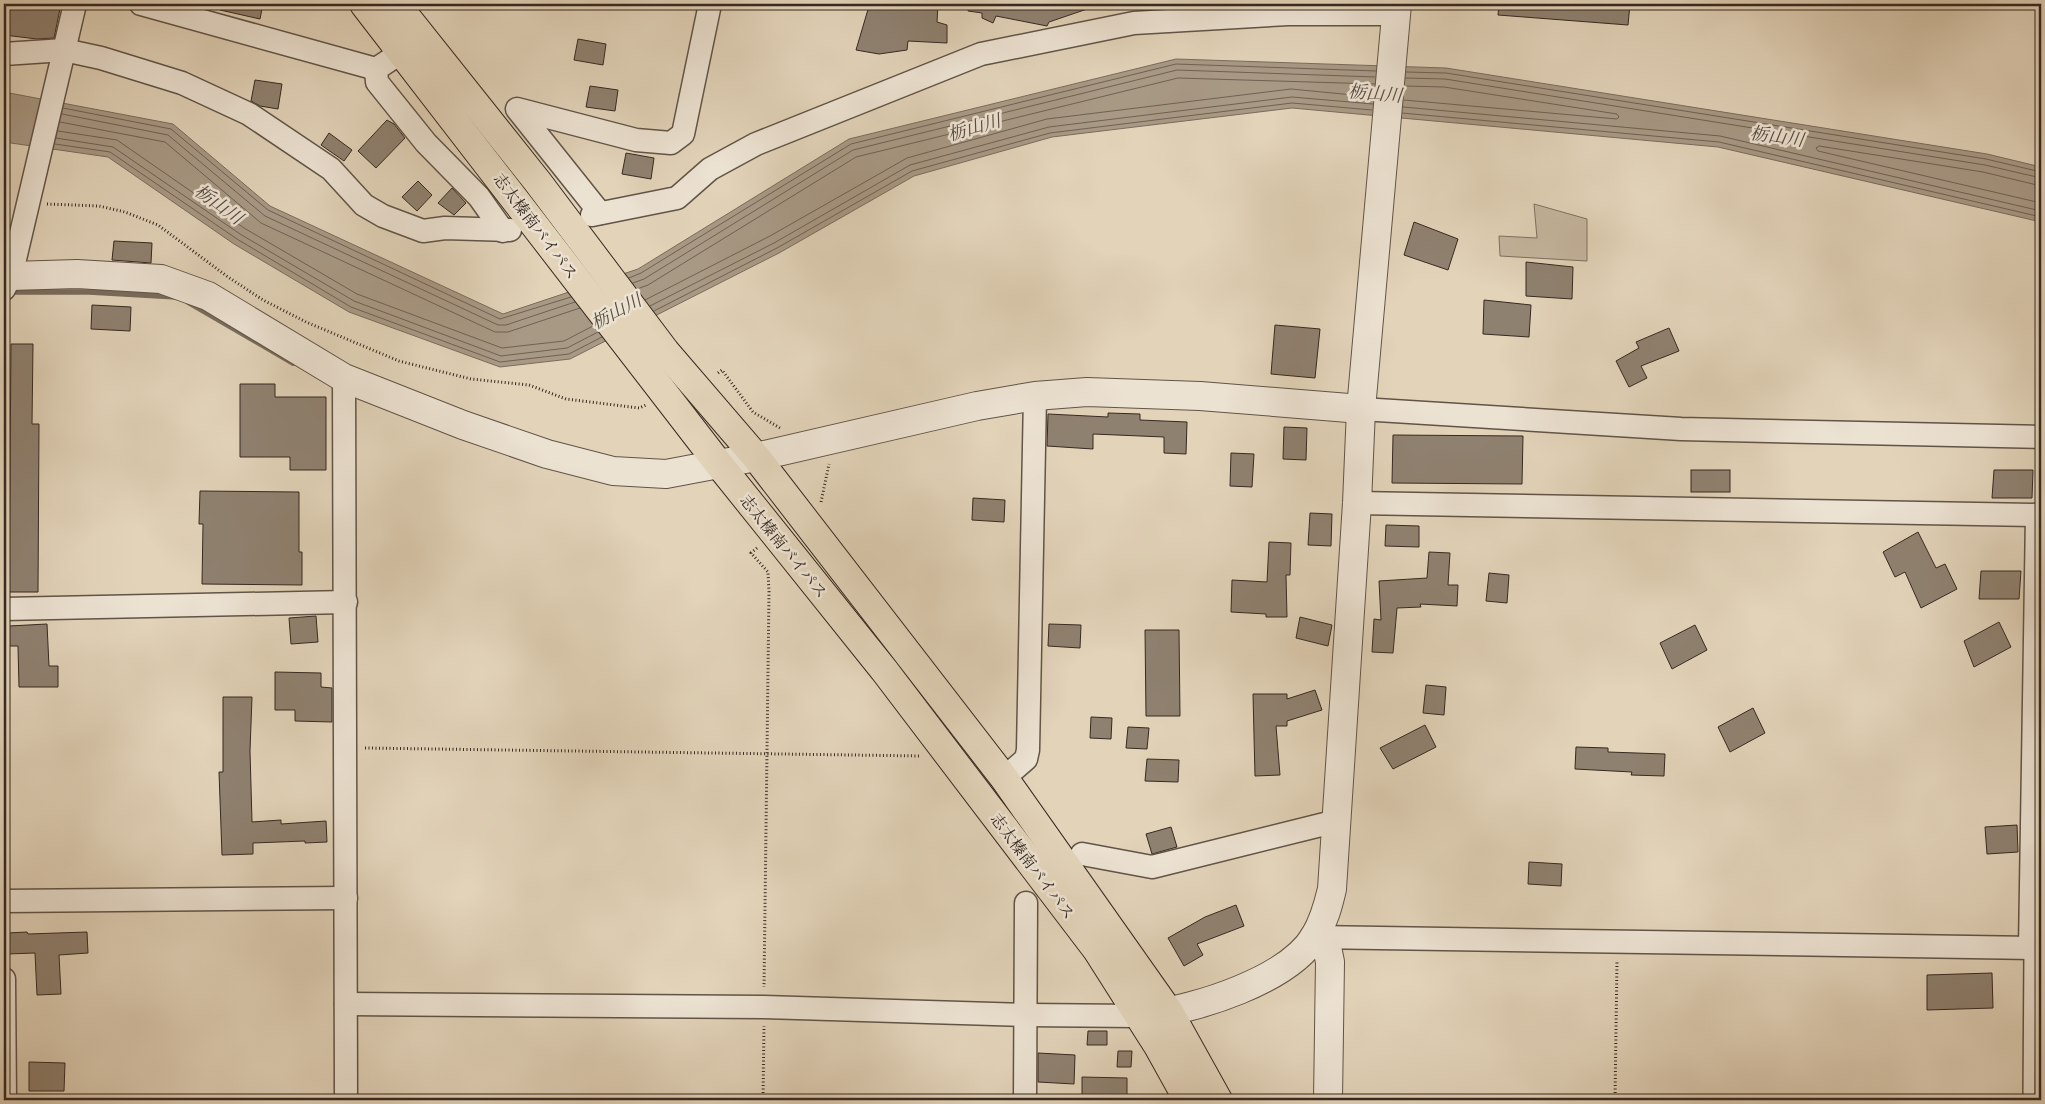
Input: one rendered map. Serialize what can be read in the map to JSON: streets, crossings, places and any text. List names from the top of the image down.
{
  "streets": {
    "highway": ["志太榛南バイパス"]
  },
  "water": ["栃山川"]
}
